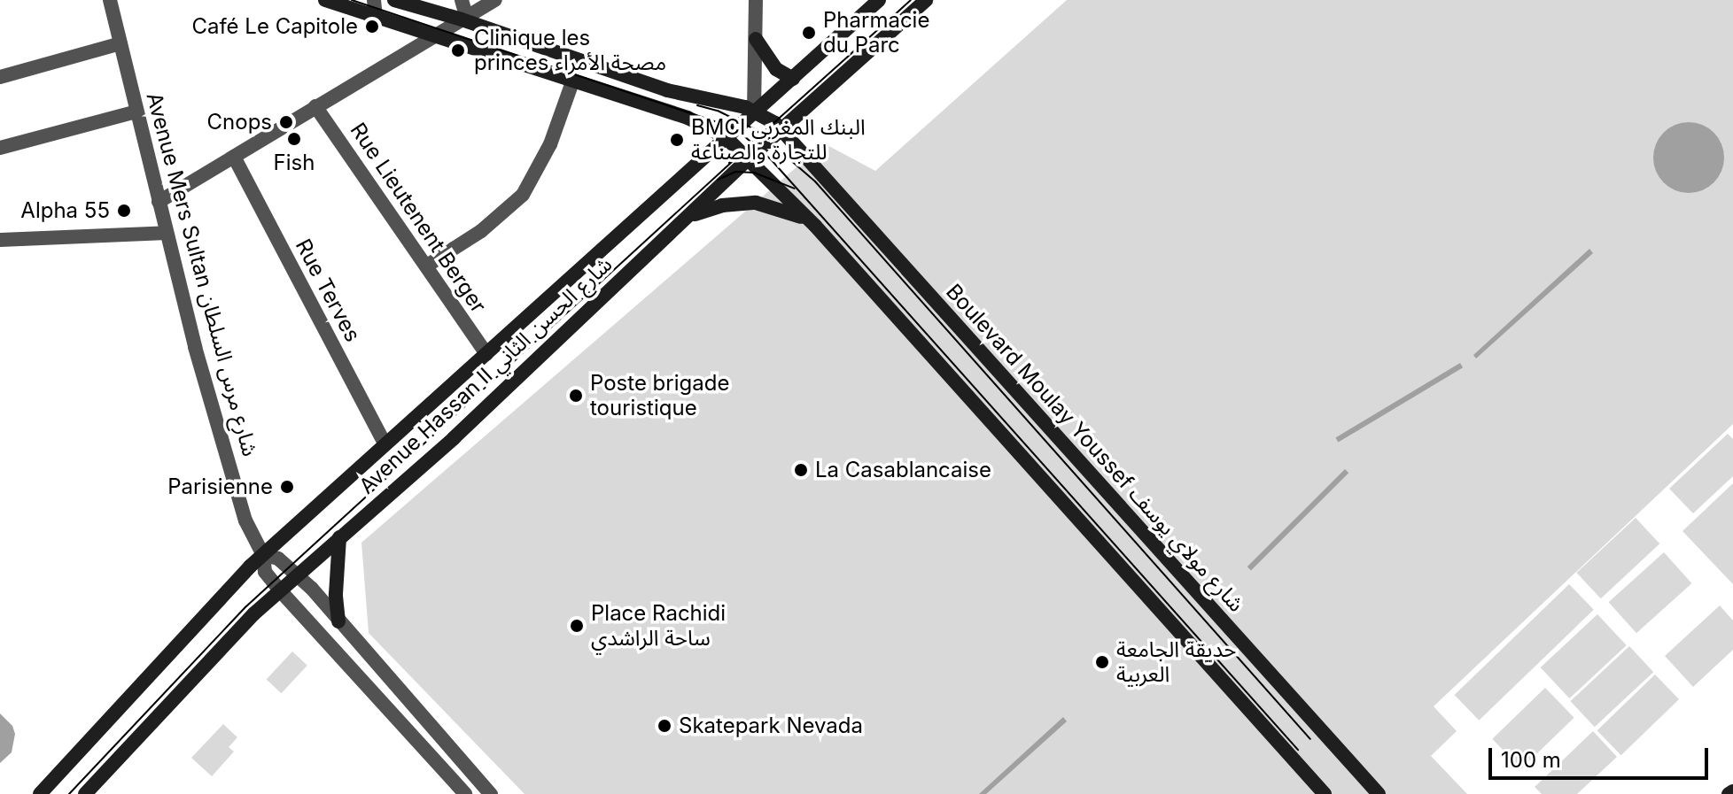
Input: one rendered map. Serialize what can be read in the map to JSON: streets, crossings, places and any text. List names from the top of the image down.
{
  "streets": {
    "main road": ["Avenue Hassan II شارع الحسن الثاني", "Boulevard Moulay Youssef شارع مولاي يوسف"],
    "street": ["Rue Lieutenent Berger", "Avenue Mers Sultan شارع مرس السلطان", "Rue Terves"]
  },
  "crossings": [
    ["Rue Lieutenent Berger", "Avenue Hassan II شارع الحسن الثاني"],
    ["Avenue Mers Sultan شارع مرس السلطان", "Avenue Hassan II شارع الحسن الثاني"],
    ["Rue Terves", "Avenue Hassan II شارع الحسن الثاني"],
    ["Avenue Hassan II شارع الحسن الثاني", "Boulevard Moulay Youssef شارع مولاي يوسف"]
  ],
  "places": [
    "Café Le Capitole",
    "Pharmacie du Parc",
    "Clinique les princes مصحة الأمراء",
    "Cnops",
    "Fish",
    "BMCI البنك المغربي للتجارة والصناعة",
    "Alpha 55",
    "Poste brigade touristique",
    "La Casablancaise",
    "Parisienne",
    "Place Rachidi ساحة الراشدي",
    "حديقة الجامعة العربية",
    "Skatepark Nevada"
  ],
  "scale_bar": "100 m"
}
